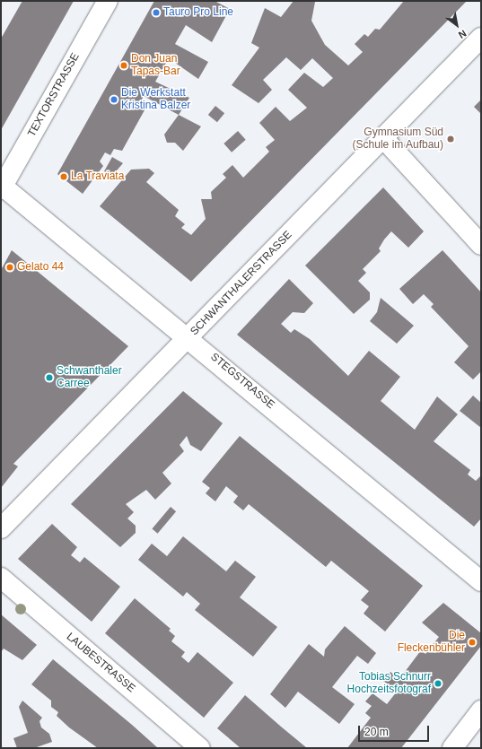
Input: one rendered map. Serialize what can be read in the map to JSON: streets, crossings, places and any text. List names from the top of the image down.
{
  "streets": {
    "street": [
      "TEXTORSTRASSE",
      "SCHWANTHALERSTRASSE",
      "STEGSTRASSE",
      "LAUBESTRASSE"
    ]
  },
  "crossings": [
    ["TEXTORSTRASSE", "STEGSTRASSE"],
    ["SCHWANTHALERSTRASSE", "STEGSTRASSE"]
  ],
  "places": [
    "Tauro Pro Line",
    "Don Juan Tapas-Bar",
    "Die Werkstatt Kristina Balzer",
    "Gymnasium Süd (Schule im Aufbau)",
    "La Traviata",
    "Gelato 44",
    "Schwanthaler Carree",
    "Die Fleckenbühler",
    "Tobias Schnurr Hochzeitsfotograf"
  ],
  "scale_bar": "20 m",
  "north": "bottom right"
}
